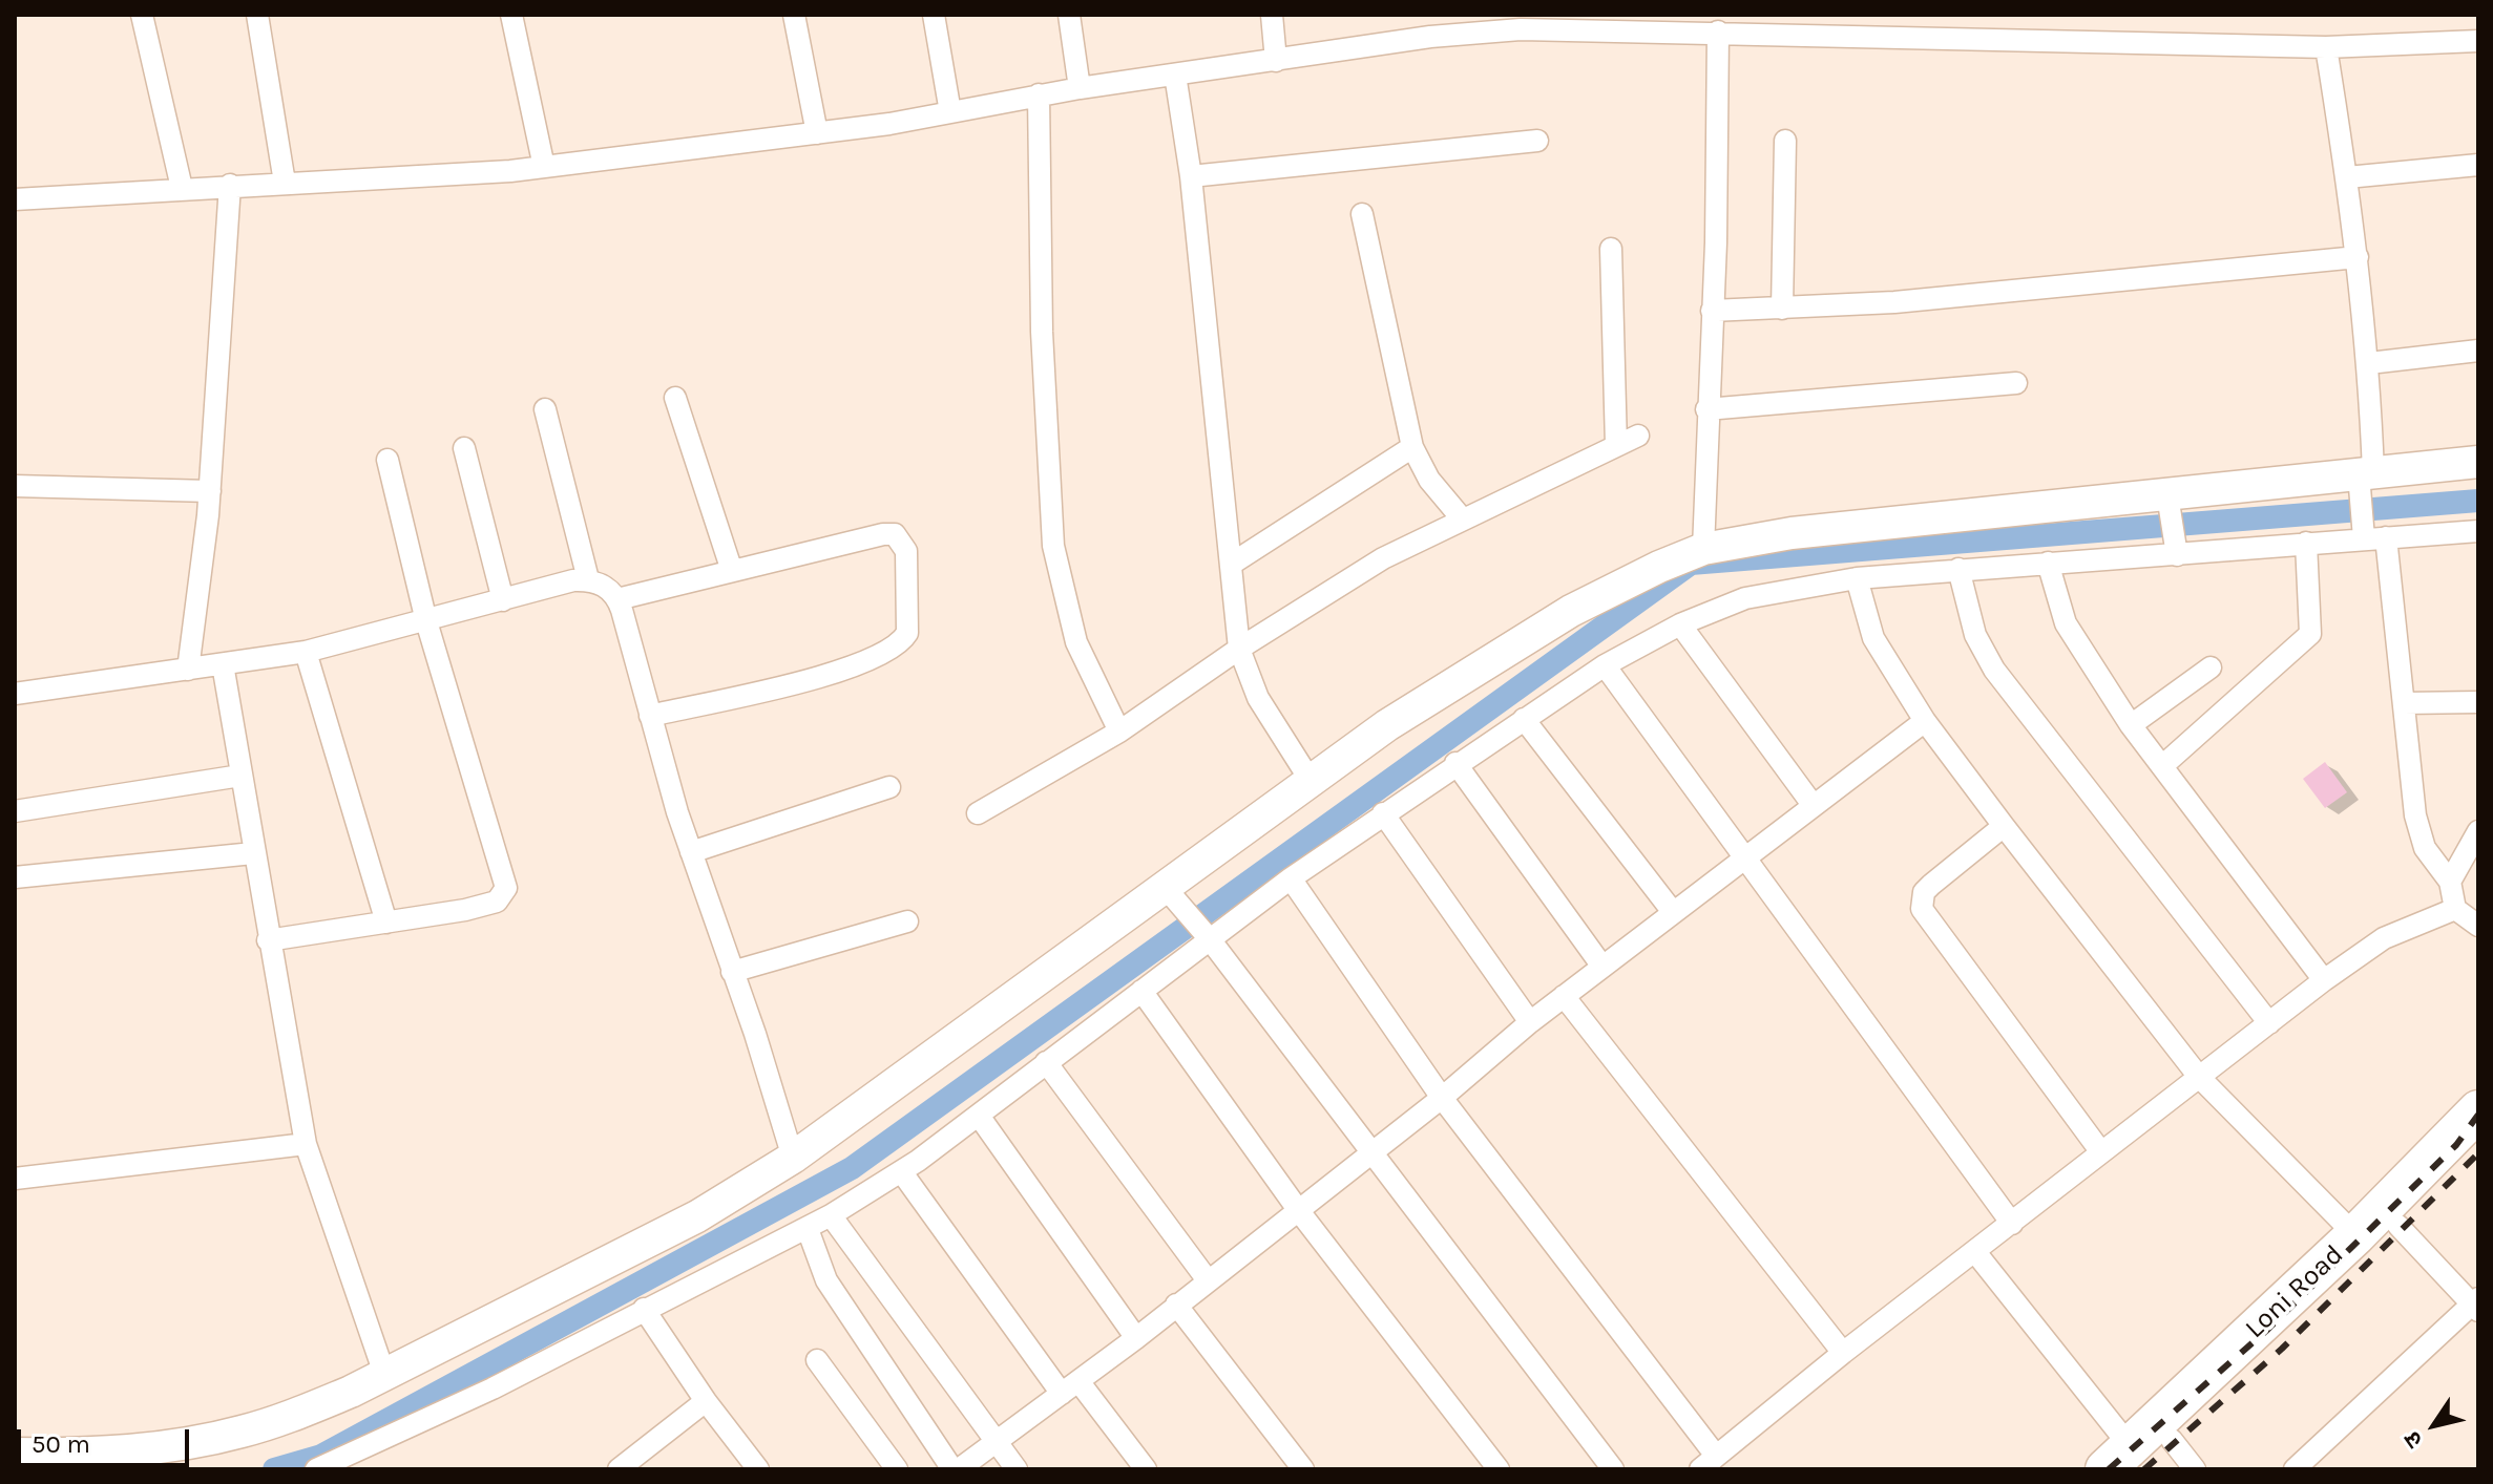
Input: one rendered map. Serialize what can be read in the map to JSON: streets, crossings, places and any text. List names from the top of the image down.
{
  "streets": {
    "highway": ["Loni Road"]
  },
  "scale_bar": "50 m",
  "north": "bottom left"
}
